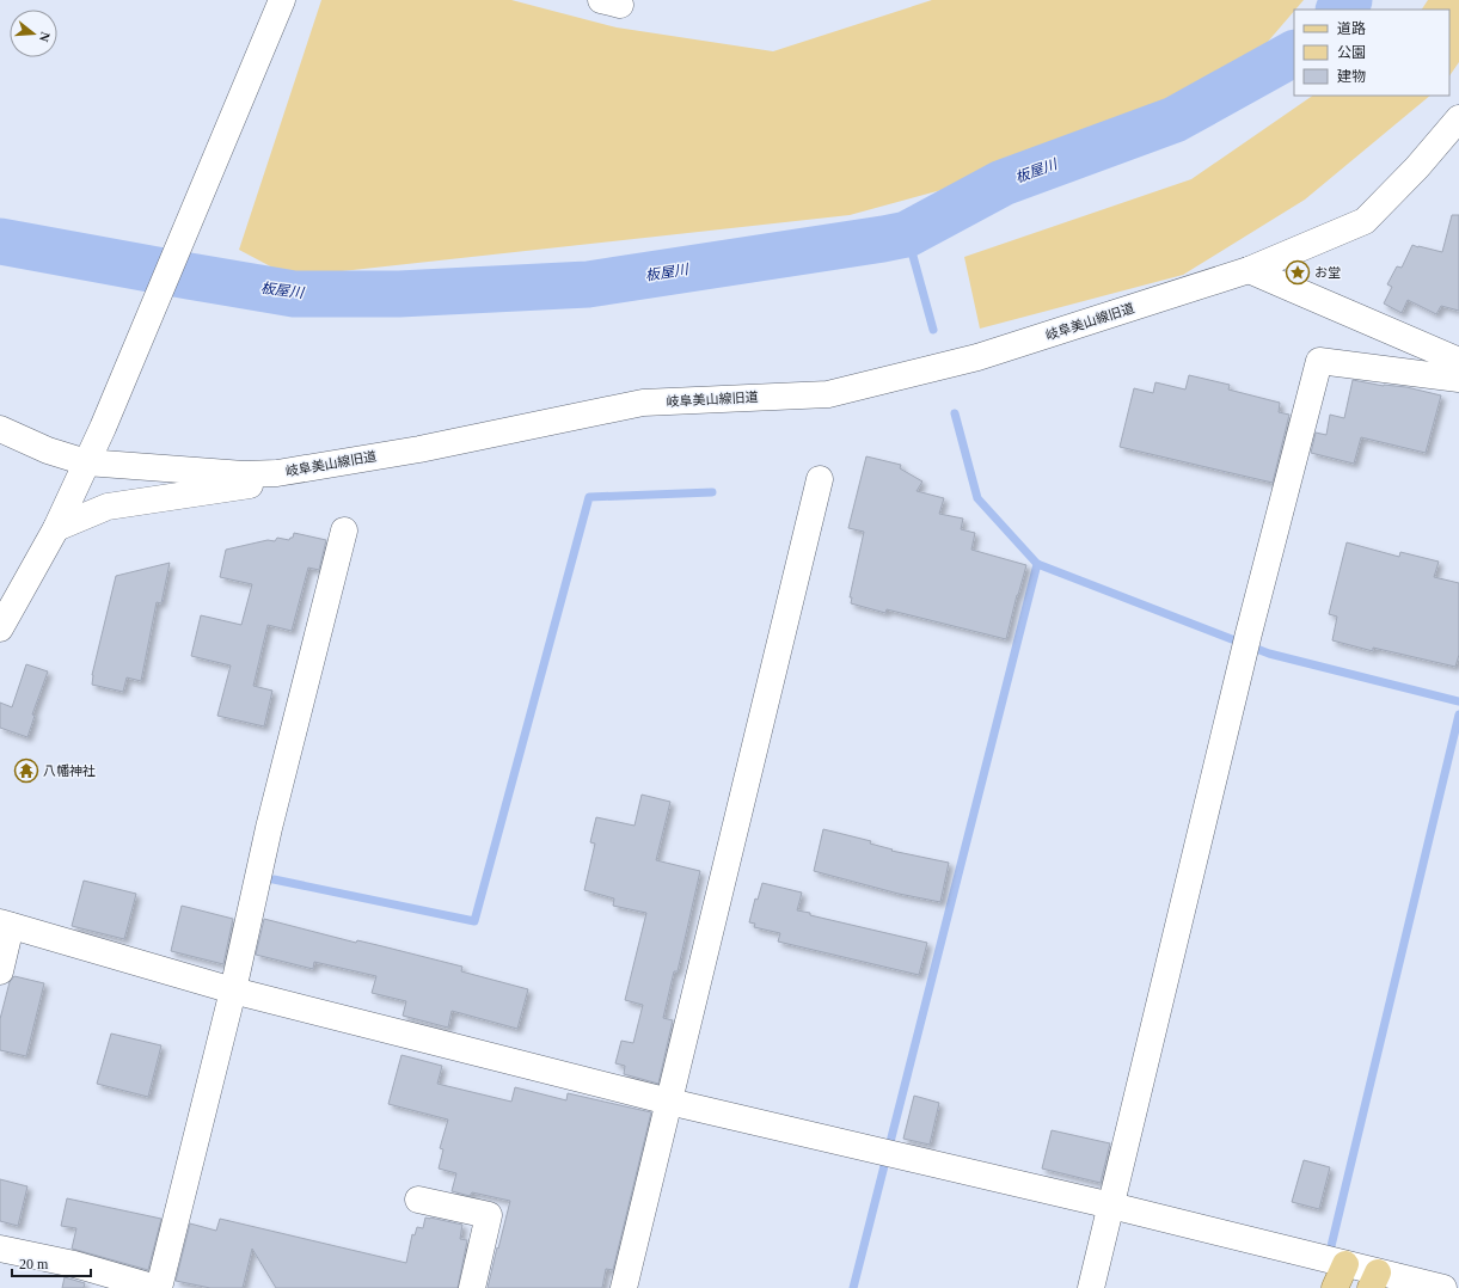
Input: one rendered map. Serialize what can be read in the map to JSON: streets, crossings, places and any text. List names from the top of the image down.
{
  "streets": {
    "street": ["岐阜美山線旧道"]
  },
  "water": ["板屋川"],
  "places": {
    "place": ["お堂"],
    "temple": ["八幡神社"]
  },
  "legend": ["道路", "公園", "建物"],
  "scale_bar": "20 m",
  "north": "right"
}
